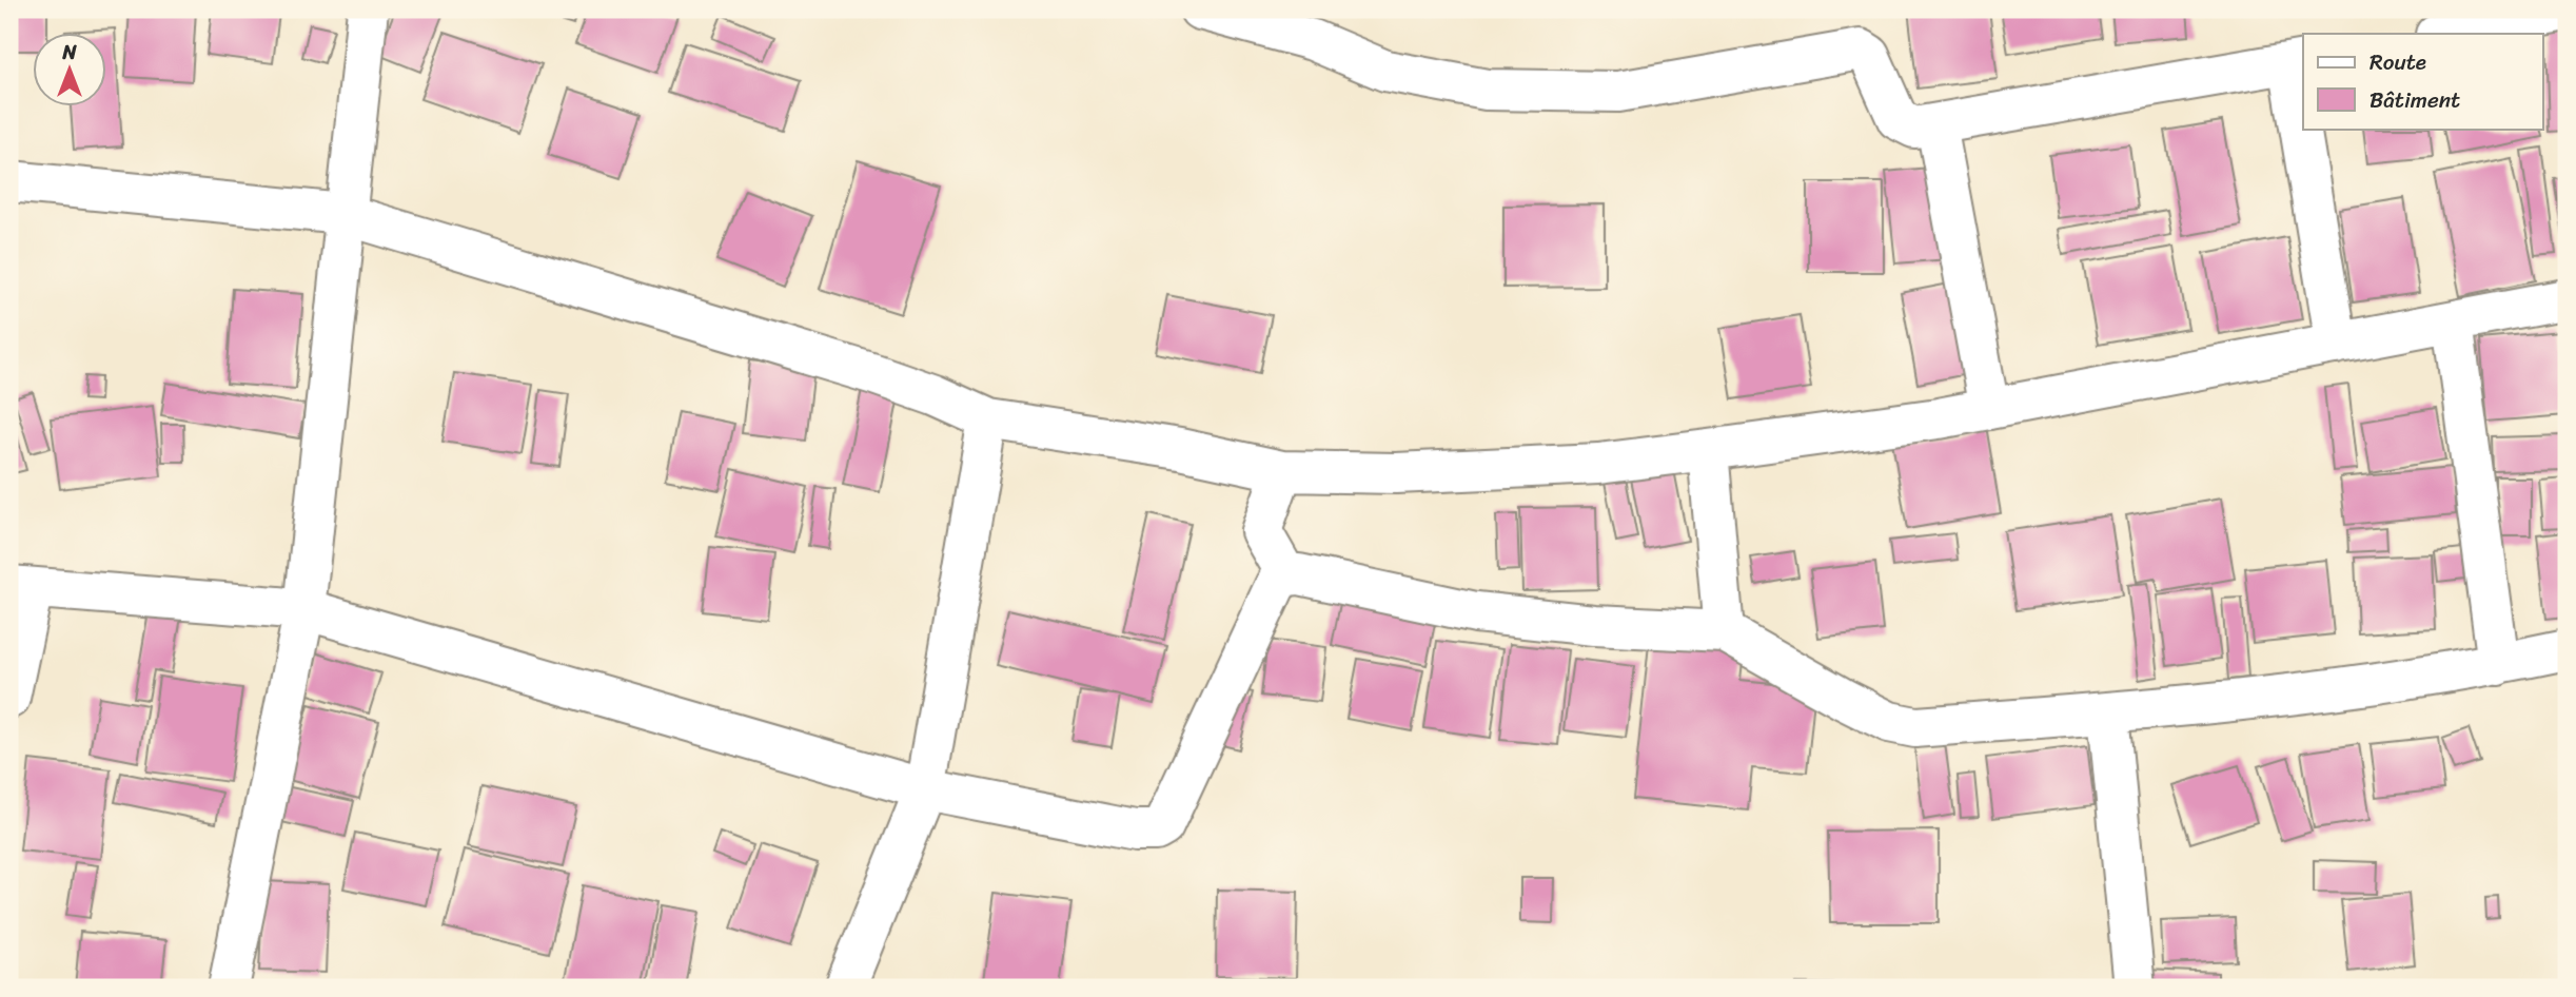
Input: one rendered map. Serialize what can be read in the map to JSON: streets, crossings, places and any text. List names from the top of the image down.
{
  "legend": ["Route", "Bâtiment"],
  "north": "top"
}
